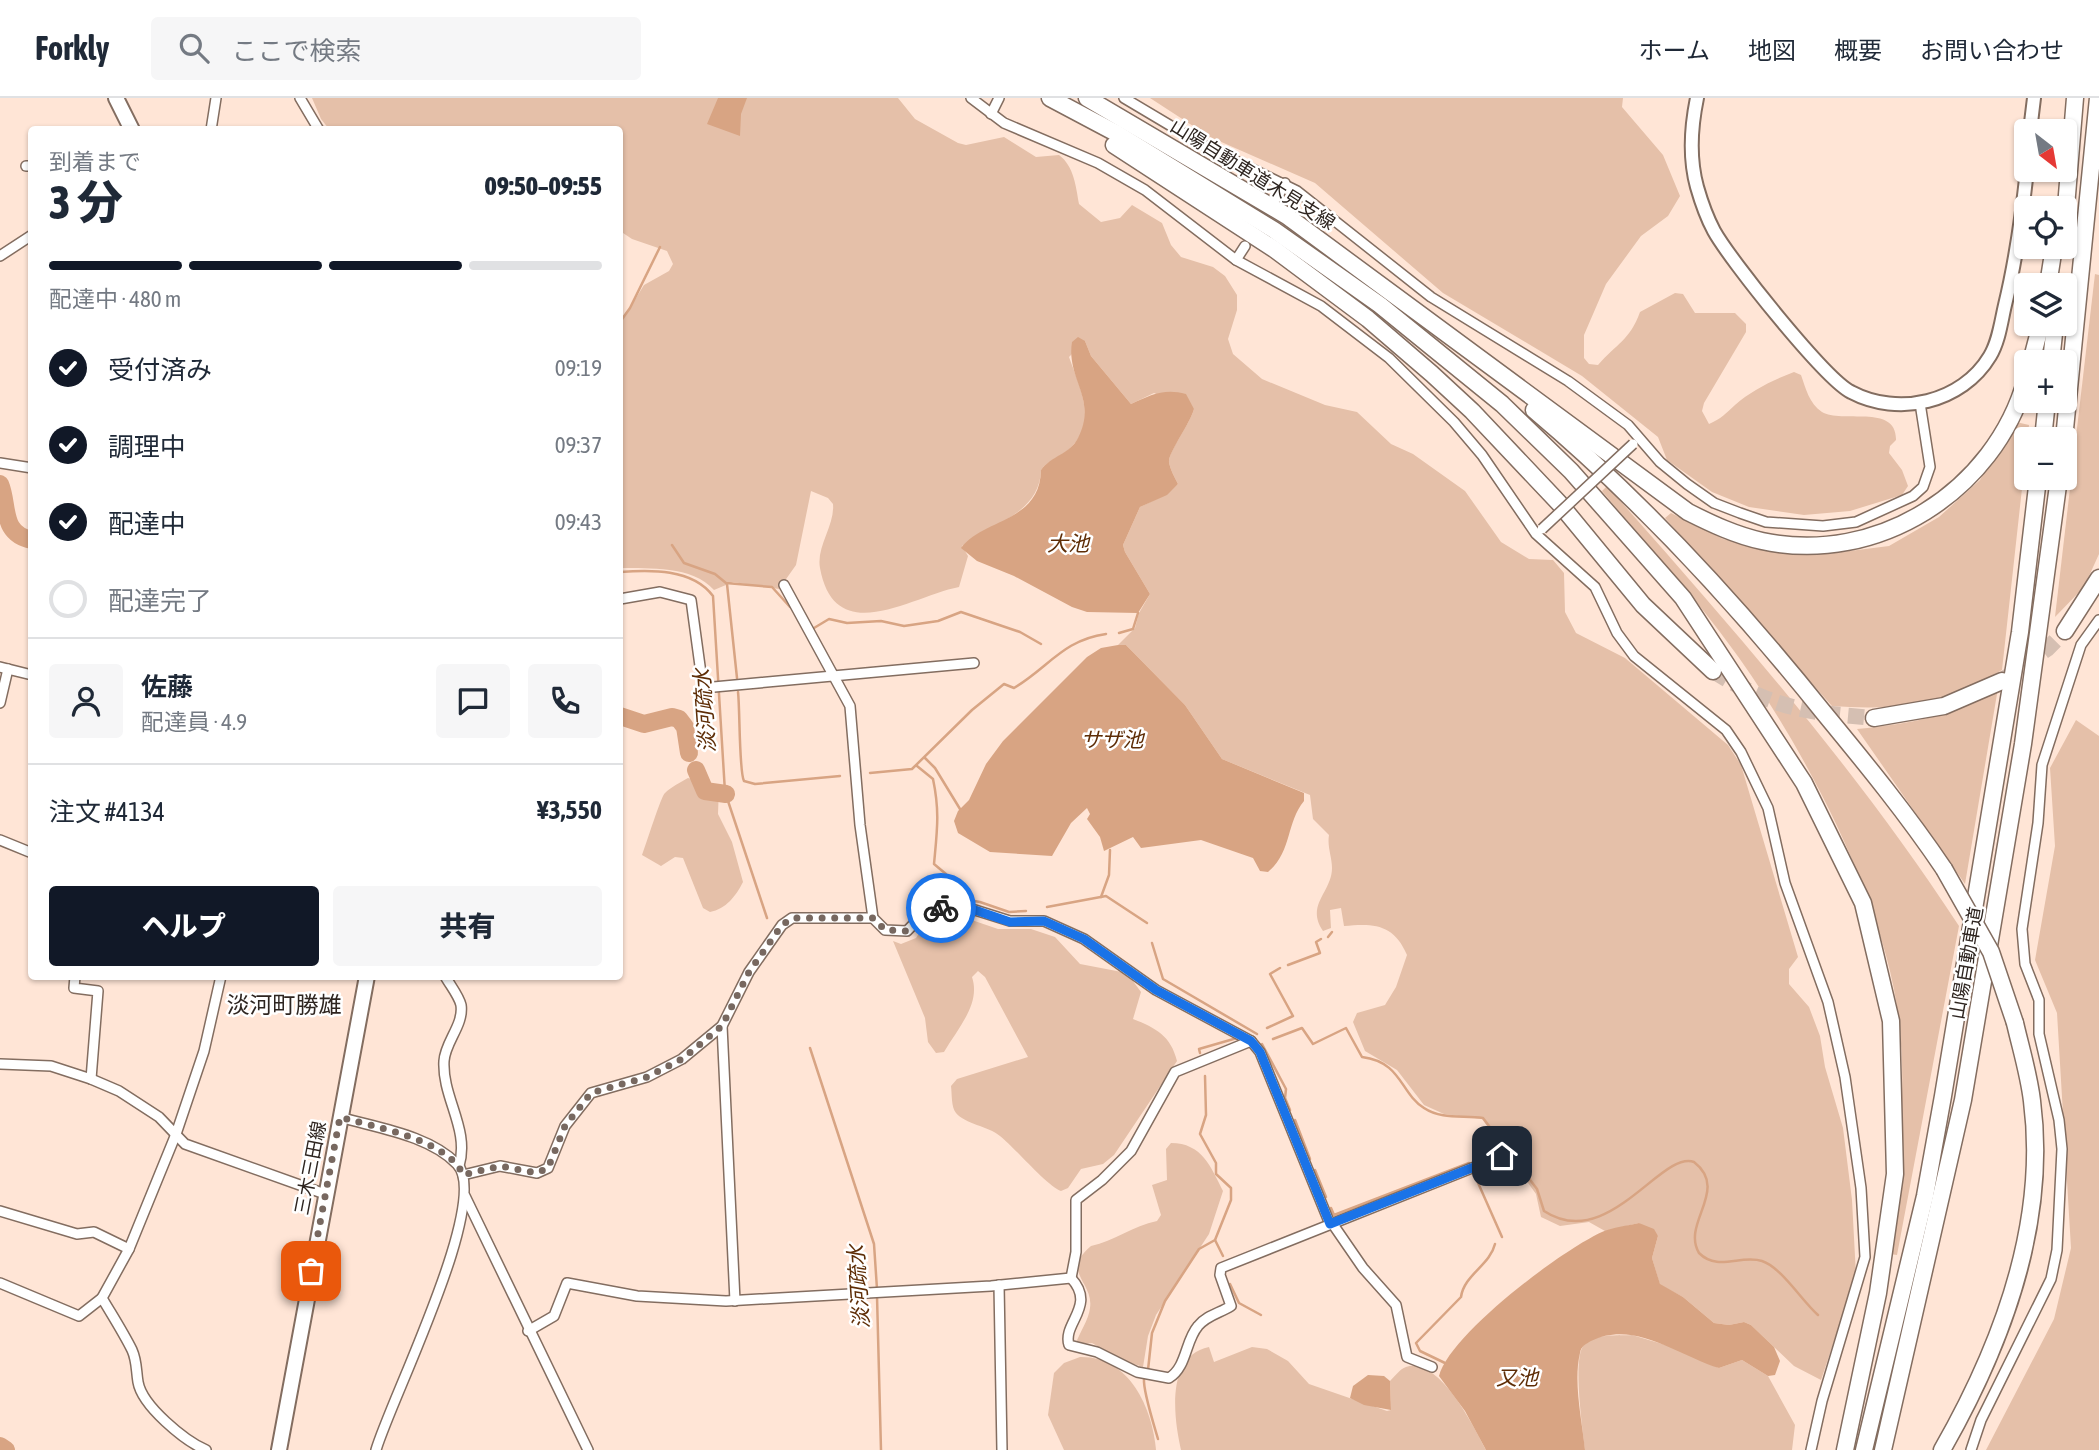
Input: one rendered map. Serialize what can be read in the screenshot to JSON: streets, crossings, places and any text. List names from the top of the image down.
{
  "streets": {
    "highway": ["山陽自動車道木見支線", "山陽自動車道"],
    "main road": ["三木三田線"]
  },
  "districts": ["淡河町勝雄"],
  "water": [
    "大池",
    "淡河疏水",
    "サザ池",
    "又池"
  ],
  "north": "bottom right",
  "page": {
    "header": "Forkly",
    "search": "ここで検索",
    "nav": [
      "ホーム",
      "地図",
      "概要",
      "お問い合わせ"
    ],
    "map_buttons": ["+", "−"],
    "heading": ["3 分", "到着まで", "09:50–09:55"],
    "panel": [
      "佐藤",
      "配達員 · 4.9",
      "注文 #4134",
      "¥3,550"
    ],
    "bar": "配達中 · 480 m",
    "list": [
      ["受付済み", "09:19"],
      ["調理中", "09:37"],
      ["配達中", "09:43"],
      "配達完了"
    ],
    "buttons": ["ヘルプ", "共有"]
  }
}
